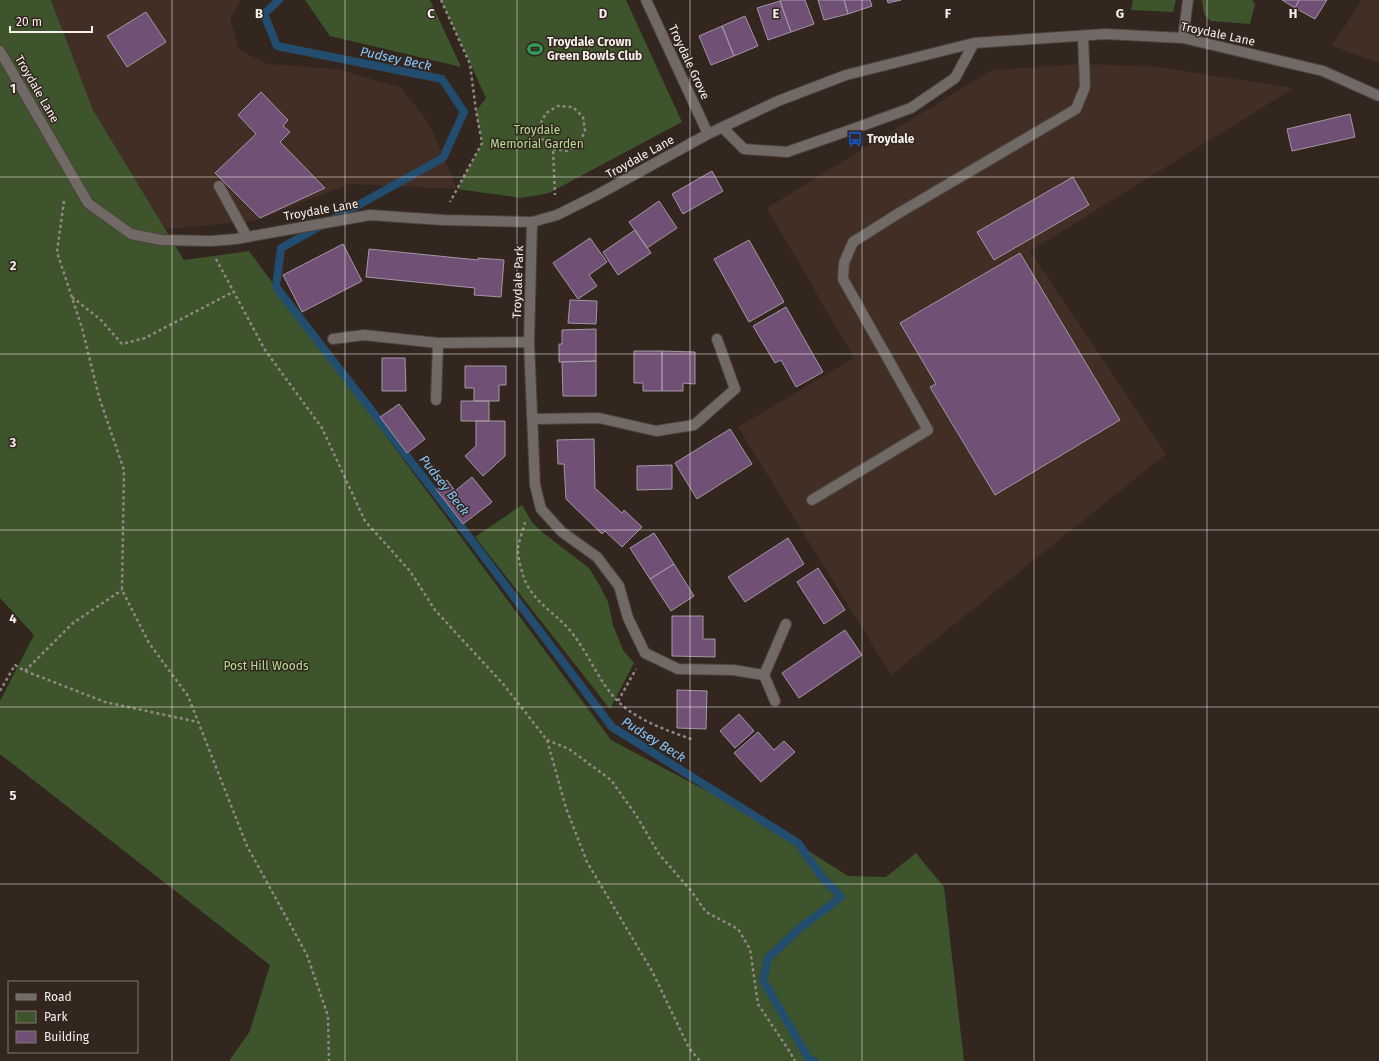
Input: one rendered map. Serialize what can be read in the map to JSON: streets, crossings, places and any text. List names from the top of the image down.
{
  "streets": {
    "street": ["Troydale Lane", "Troydale Grove", "Troydale Park"]
  },
  "crossings": [
    ["Troydale Lane", "Troydale Grove"],
    ["Troydale Lane", "Troydale Park"]
  ],
  "water": ["Pudsey Beck"],
  "parks": ["Troydale Memorial Garden", "Post Hill Woods"],
  "places": {
    "sports": ["Troydale Crown Green Bowls Club"],
    "bus stop": ["Troydale"]
  },
  "legend": ["Road", "Park", "Building"],
  "scale_bar": "20 m",
  "grid": {
    "columns": [
      "B",
      "C",
      "D",
      "E",
      "F",
      "G",
      "H"
    ],
    "rows": [
      "1",
      "2",
      "3",
      "4",
      "5"
    ]
  }
}
